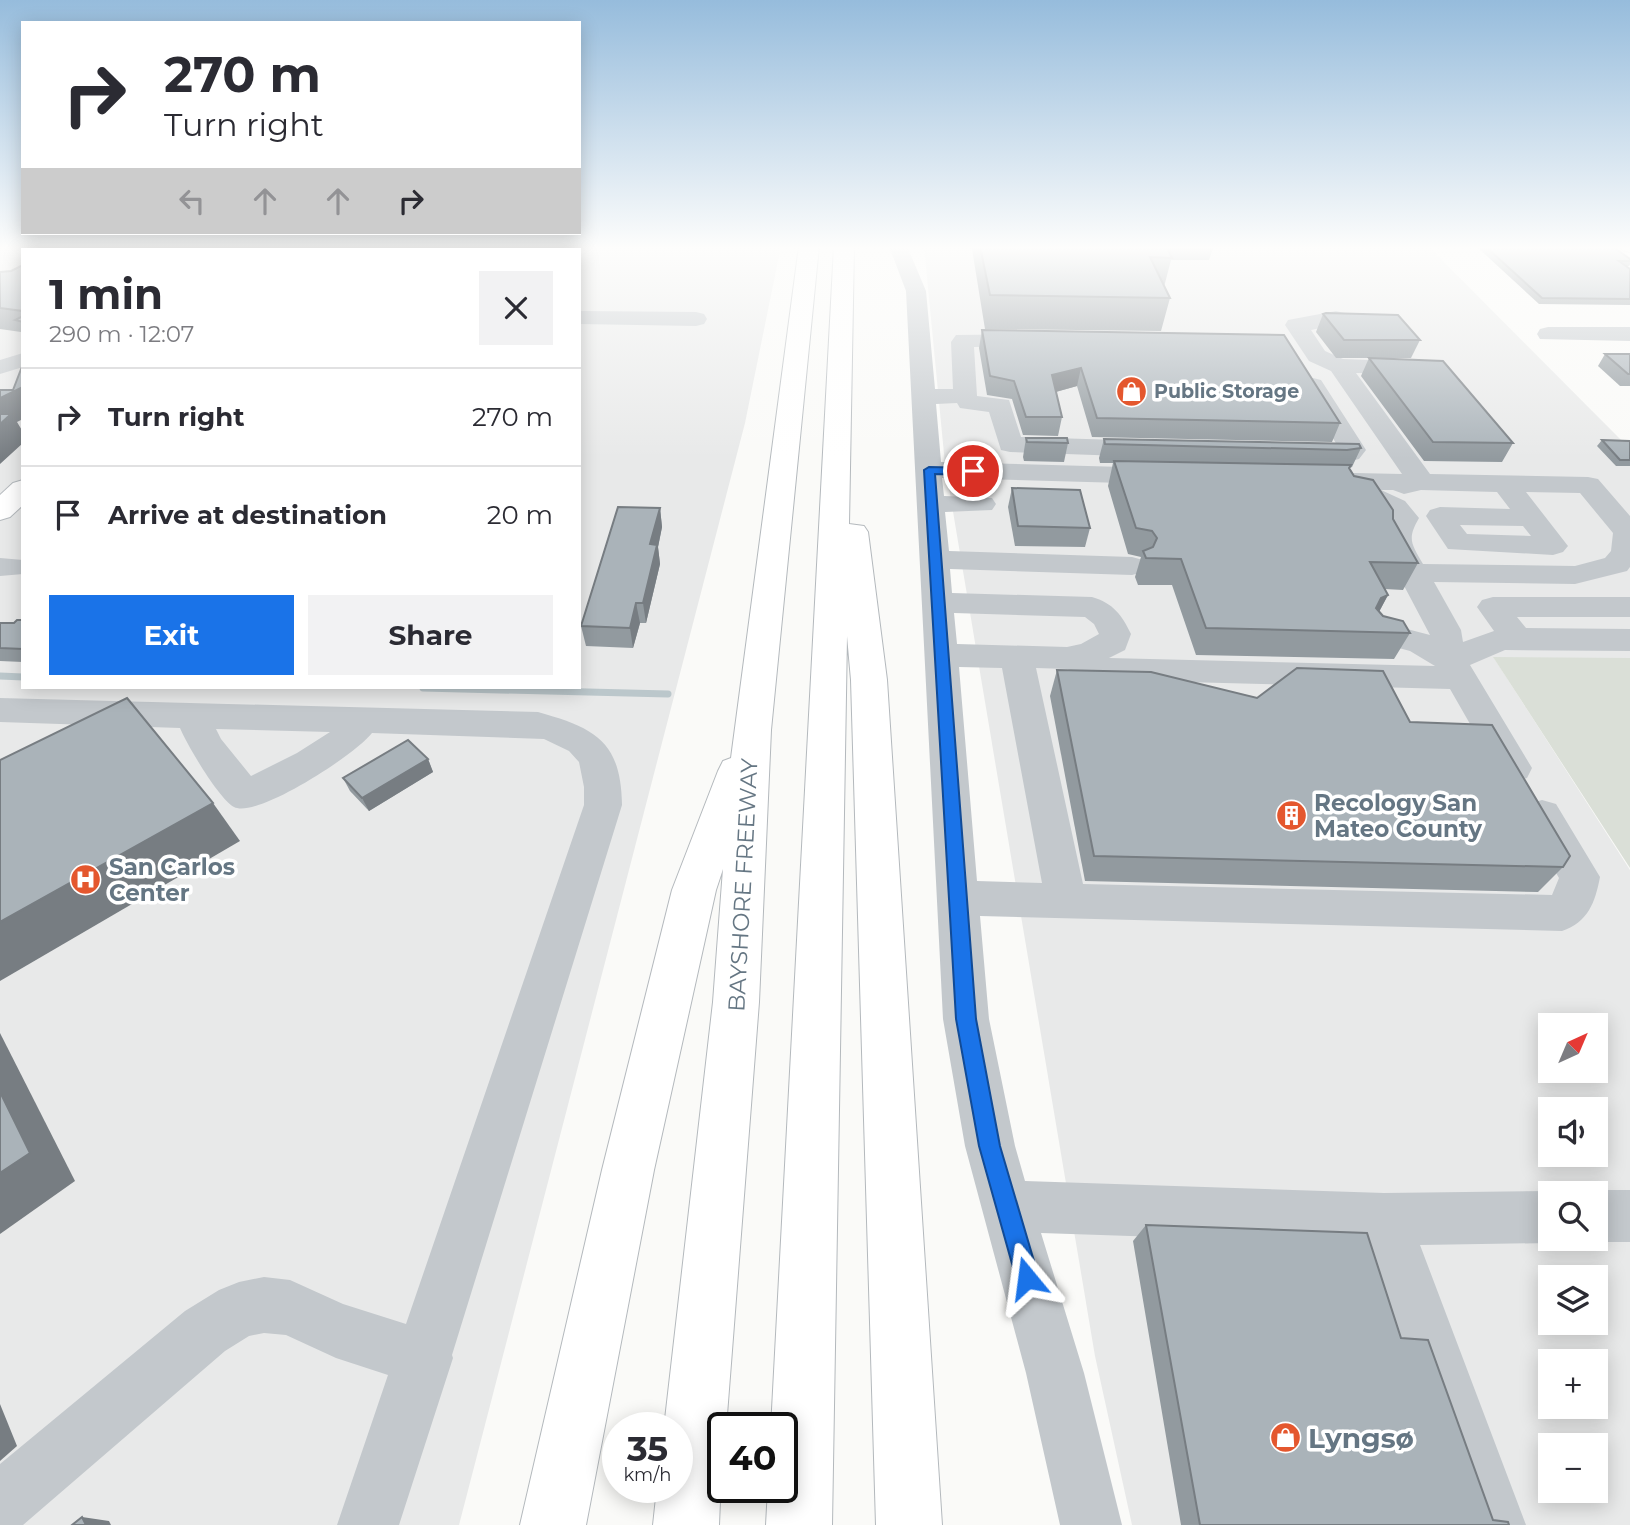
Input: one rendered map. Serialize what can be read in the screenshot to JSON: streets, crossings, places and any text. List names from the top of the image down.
{
  "streets": {
    "main road": ["BAYSHORE FREEWAY"]
  },
  "places": {
    "shop": ["Public Storage", "Lyngsø"],
    "building": ["Recology San Mateo County"],
    "hospital": ["San Carlos Center"]
  },
  "north": "top right",
  "page": {
    "turn": ["270 m", "Turn right"],
    "heading": ["1 min", "290 m · 12:07"],
    "list": [
      {
        "name": "Turn right",
        "value": "270 m"
      },
      {
        "name": "Arrive at destination",
        "value": "20 m"
      }
    ],
    "buttons": ["Exit", "Share"],
    "map_buttons": ["+", "−"],
    "speed": "35 km/h",
    "limit": "40"
  }
}
